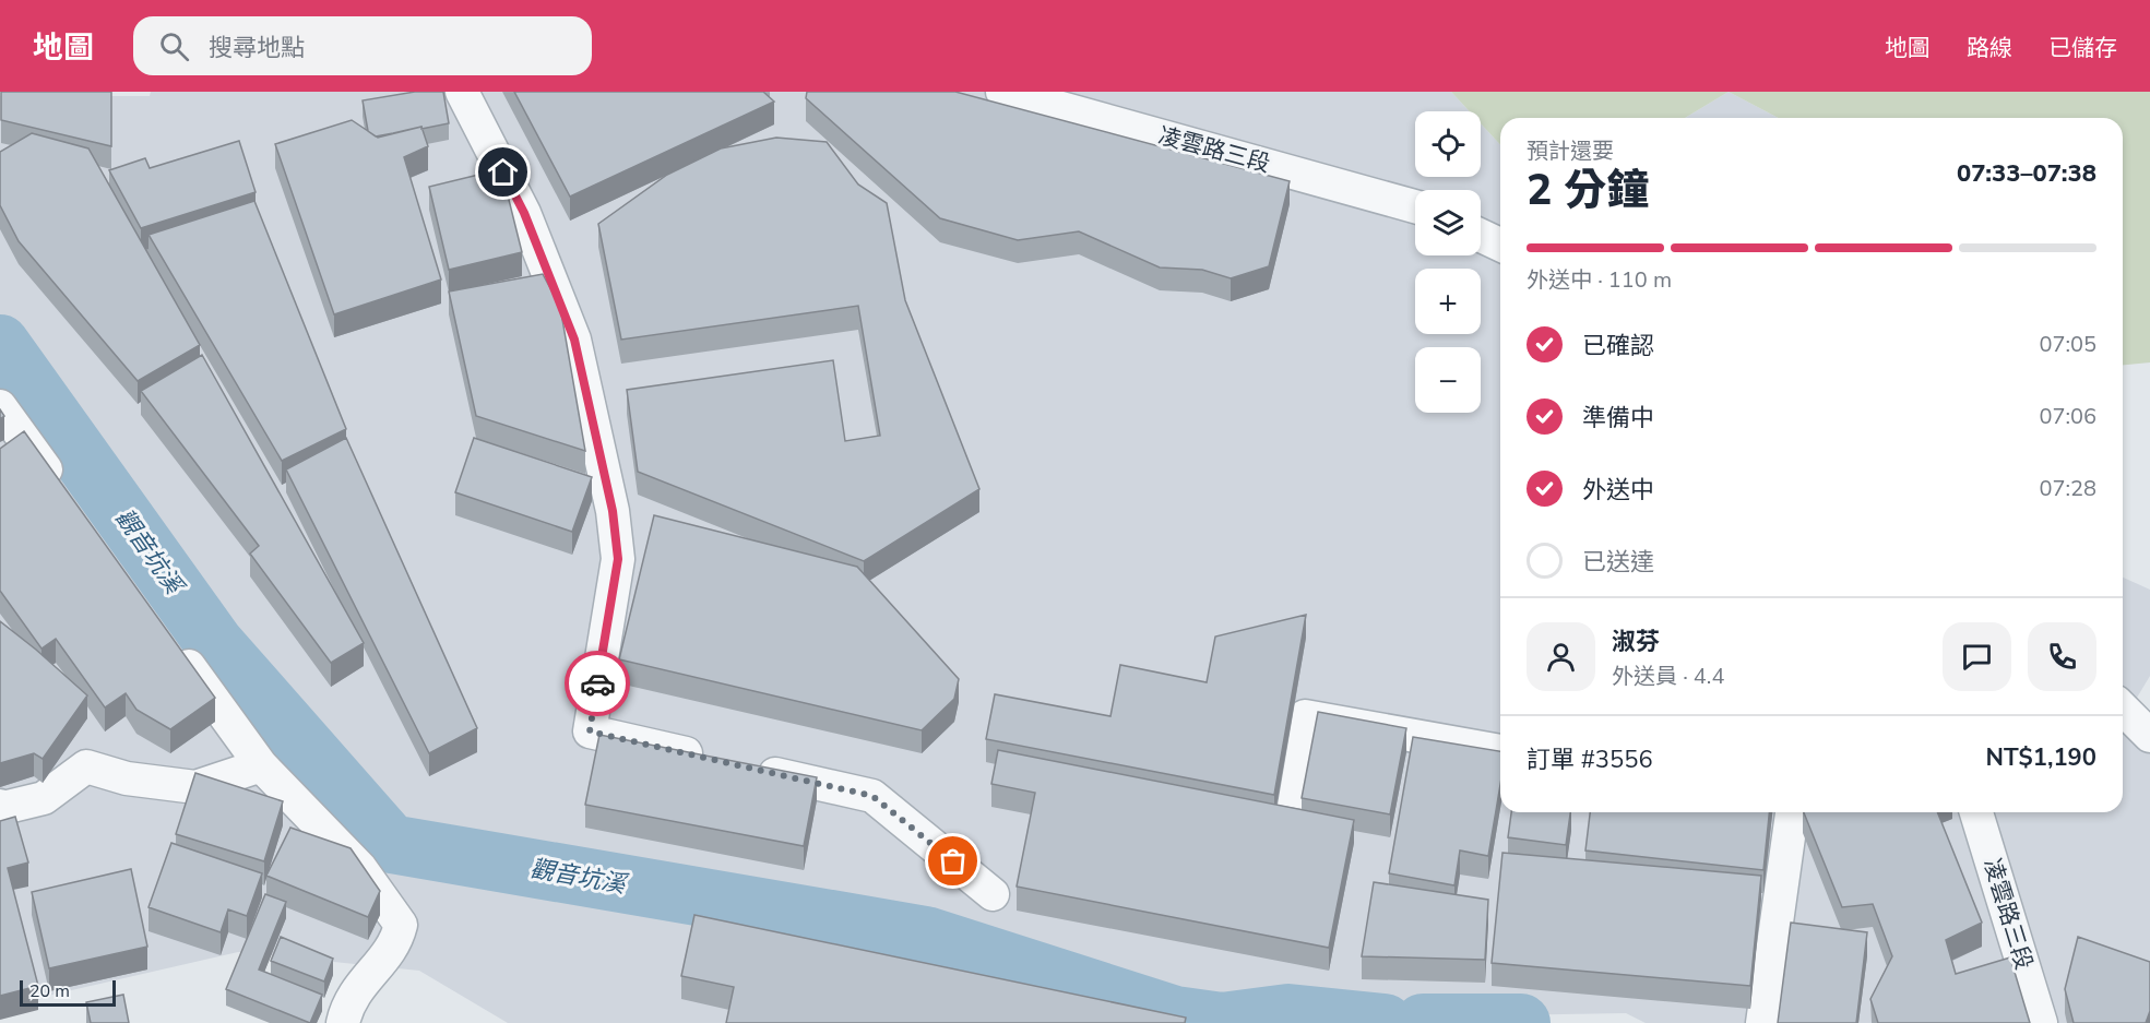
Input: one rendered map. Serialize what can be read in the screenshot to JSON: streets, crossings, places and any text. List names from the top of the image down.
{
  "streets": {
    "street": ["凌雲路三段"]
  },
  "water": ["觀音坑溪"],
  "scale_bar": "20 m",
  "page": {
    "header": "地圖",
    "search": "搜尋地點",
    "nav": ["地圖", "路線", "已儲存"],
    "map_buttons": ["+", "−"],
    "heading": ["2 分鐘", "預計還要", "07:33–07:38"],
    "panel": [
      "淑芬",
      "外送員 · 4.4",
      "訂單 #3556",
      "NT$1,190"
    ],
    "bar": "外送中 · 110 m",
    "list": [
      ["已確認", "07:05"],
      ["準備中", "07:06"],
      ["外送中", "07:28"],
      "已送達"
    ],
    "scale": "20 m"
  }
}
